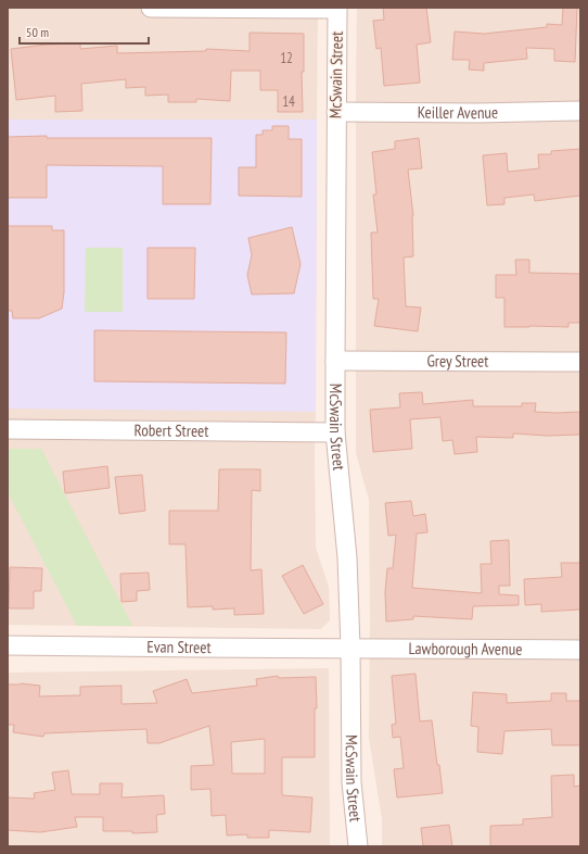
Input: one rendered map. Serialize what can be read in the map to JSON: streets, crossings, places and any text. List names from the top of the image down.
{
  "streets": {
    "street": [
      "McSwain Street",
      "Keiller Avenue",
      "Grey Street",
      "Robert Street",
      "Evan Street",
      "Lawborough Avenue"
    ]
  },
  "crossings": [
    ["McSwain Street", "Keiller Avenue"],
    ["McSwain Street", "Grey Street"],
    ["McSwain Street", "Robert Street"],
    ["McSwain Street", "Evan Street"],
    ["McSwain Street", "Lawborough Avenue"],
    ["Evan Street", "Lawborough Avenue"]
  ],
  "house_numbers": ["12", "14"],
  "scale_bar": "50 m"
}
